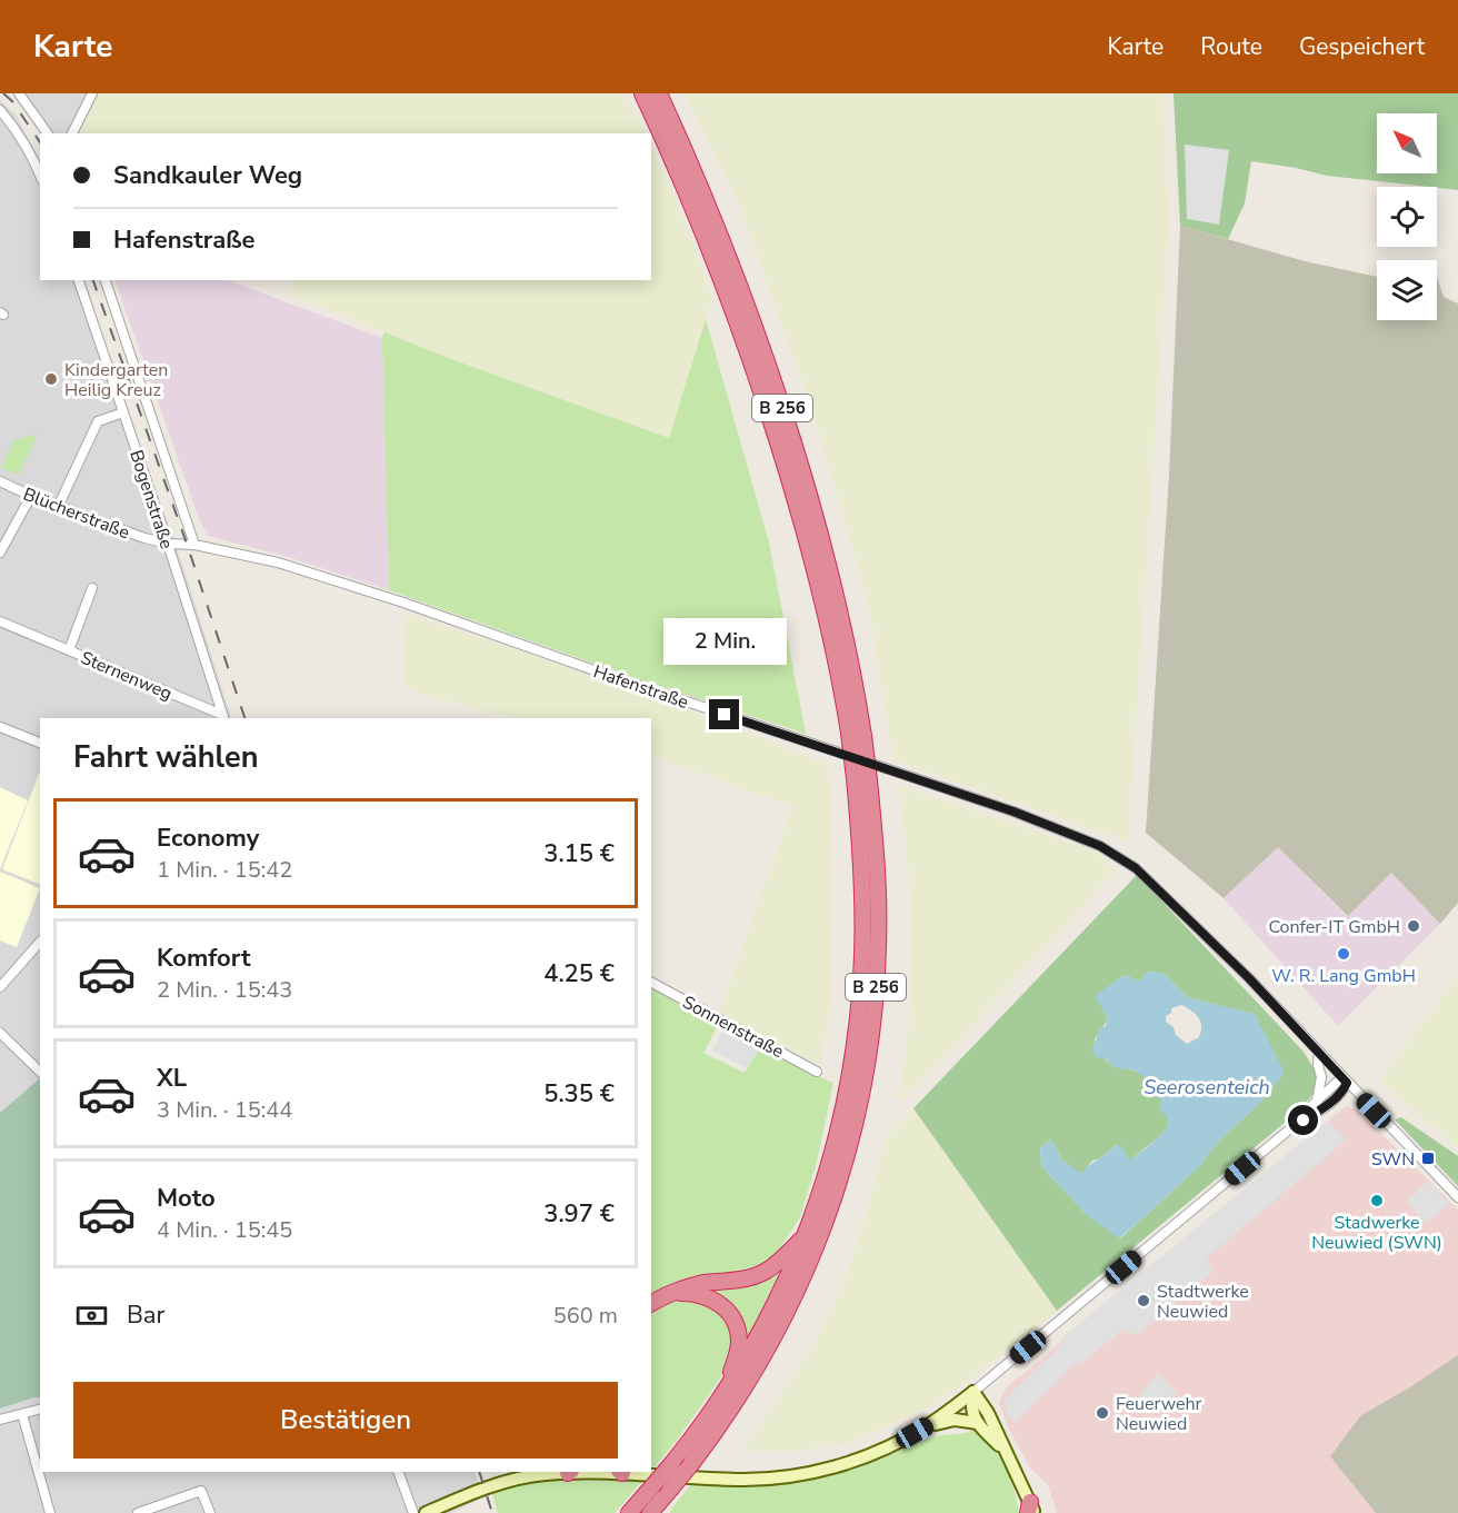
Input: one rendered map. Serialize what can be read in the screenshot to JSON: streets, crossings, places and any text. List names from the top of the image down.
{
  "streets": {
    "highway": ["B 256"],
    "street": [
      "Bogenstraße",
      "Blücherstraße",
      "Sternenweg",
      "Hafenstraße",
      "Sonnenstraße"
    ]
  },
  "crossings": [
    ["Bogenstraße", "Blücherstraße"],
    ["Bogenstraße", "Sternenweg"],
    ["Blücherstraße", "Hafenstraße"]
  ],
  "water": ["Seerosenteich"],
  "places": {
    "other": [
      "Kindergarten Heilig Kreuz",
      "Confer-IT GmbH",
      "W. R. Lang GmbH",
      "Stadwerke Neuwied (SWN)",
      "Stadtwerke Neuwied",
      "Feuerwehr Neuwied"
    ],
    "transit": ["SWN"]
  },
  "north": "top left",
  "page": {
    "header": "Karte",
    "nav": ["Karte", "Route", "Gespeichert"],
    "banner": ["Sandkauler Weg", "Hafenstraße"],
    "bubble": "2 Min.",
    "heading": "Fahrt wählen",
    "list": [
      {
        "name": "Economy",
        "note": "1 Min. · 15:42",
        "value": "3.15 €"
      },
      {
        "name": "Komfort",
        "note": "2 Min. · 15:43",
        "value": "4.25 €"
      },
      {
        "name": "XL",
        "note": "3 Min. · 15:44",
        "value": "5.35 €"
      },
      {
        "name": "Moto",
        "note": "4 Min. · 15:45",
        "value": "3.97 €"
      }
    ],
    "pay": ["Bar", "560 m"],
    "buttons": "Bestätigen"
  }
}
